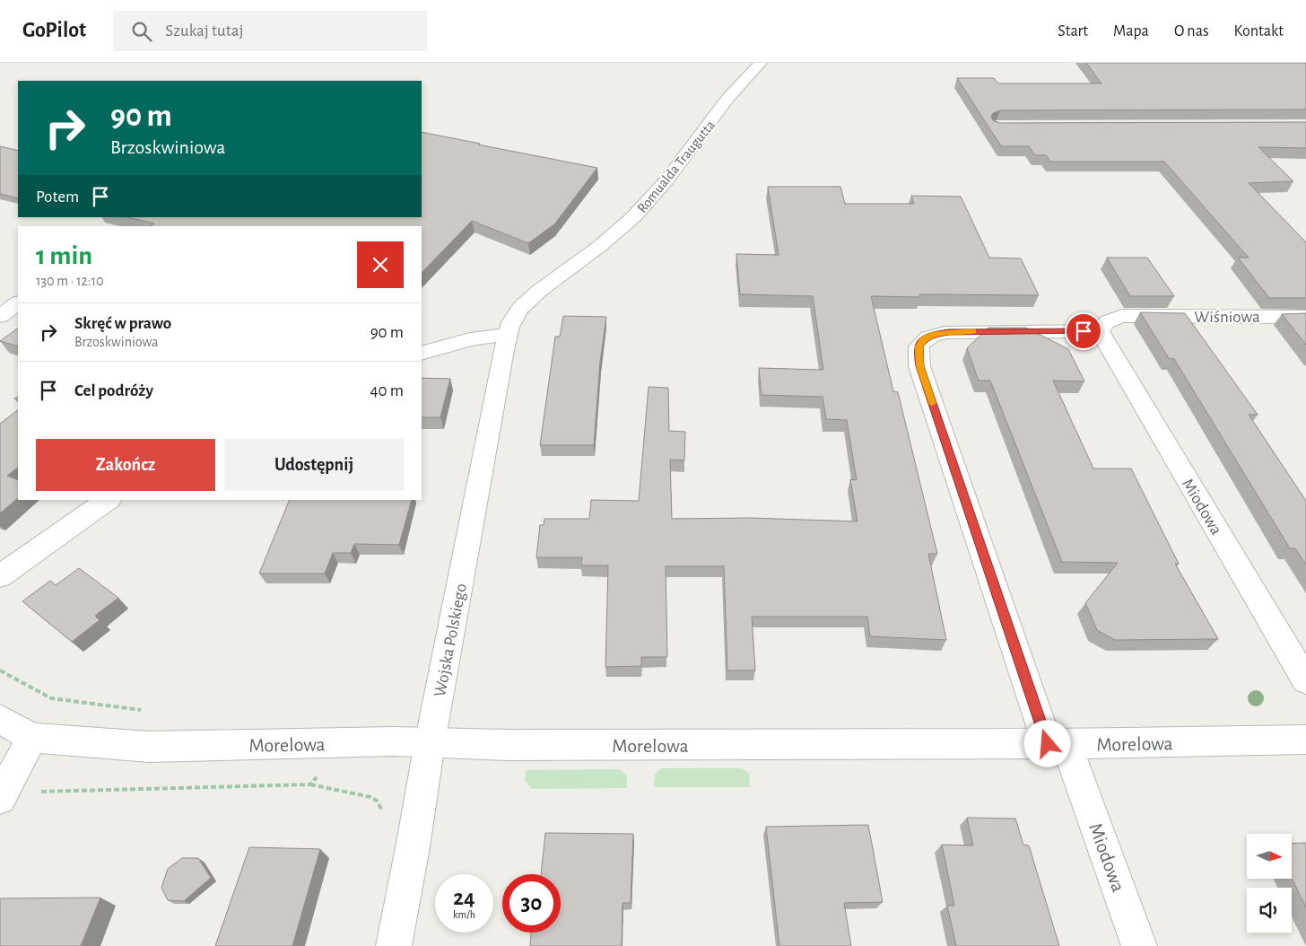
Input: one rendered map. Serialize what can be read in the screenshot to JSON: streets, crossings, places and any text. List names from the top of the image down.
{
  "streets": {
    "street": [
      "Romualda Traugutta",
      "Wiśniowa",
      "Miodowa",
      "Wojska Polskiego",
      "Morelowa"
    ]
  },
  "crossings": [
    ["Romualda Traugutta", "Wojska Polskiego"],
    ["Wiśniowa", "Miodowa"],
    ["Miodowa", "Morelowa"],
    ["Wojska Polskiego", "Morelowa"]
  ],
  "north": "right",
  "page": {
    "header": "GoPilot",
    "search": "Szukaj tutaj",
    "nav": [
      "Start",
      "Mapa",
      "O nas",
      "Kontakt"
    ],
    "turn": ["90 m", "Brzoskwiniowa"],
    "then": "Potem",
    "heading": ["1 min", "130 m · 12:10"],
    "list": [
      {
        "name": "Skręć w prawo",
        "note": "Brzoskwiniowa",
        "value": "90 m"
      },
      {
        "name": "Cel podróży",
        "value": "40 m"
      }
    ],
    "buttons": ["Zakończ", "Udostępnij"],
    "speed": "24 km/h",
    "limit": "30"
  }
}
